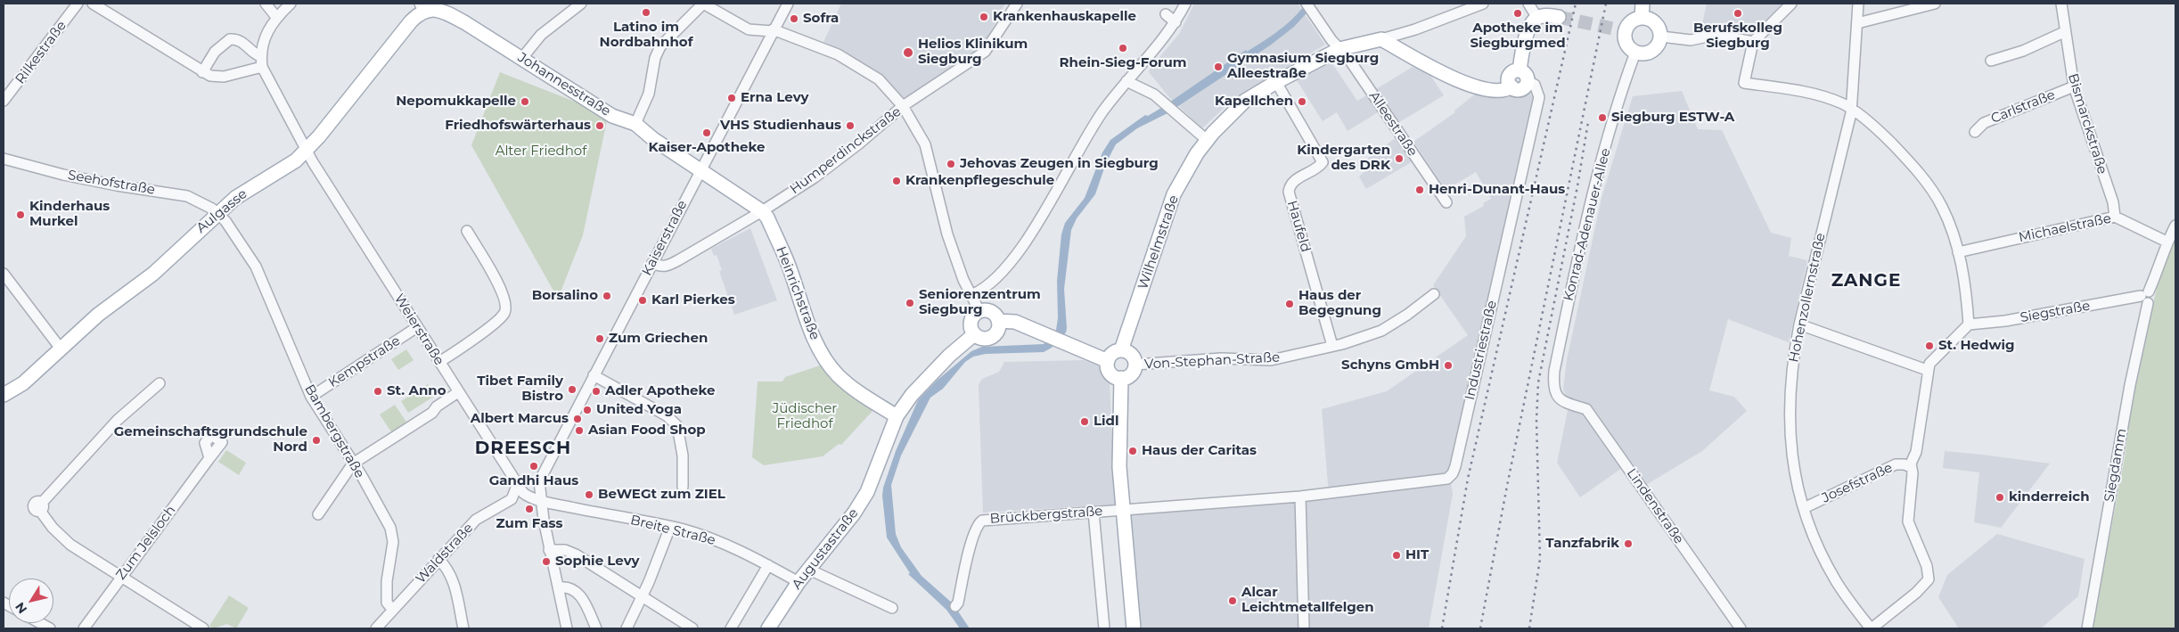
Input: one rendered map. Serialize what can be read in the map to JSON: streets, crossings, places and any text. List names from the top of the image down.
{
  "streets": {
    "main road": [
      "Johannesstraße",
      "Aulgasse",
      "Wilhelmstraße",
      "Heinrichstraße",
      "Augustastraße"
    ],
    "street": [
      "Rilkestraße",
      "Carlstraße",
      "Alleestraße",
      "Bismarckstraße",
      "Humperdinckstraße",
      "Seehofstraße",
      "Konrad-Adenauer-Allee",
      "Haufeld",
      "Michaelstraße",
      "Kaiserstraße",
      "Hohenzollernstraße",
      "Siegstraße",
      "Weierstraße",
      "Industriestraße",
      "Von-Stephan-Straße",
      "Kempstraße",
      "Bambergstraße",
      "Siegdamm",
      "Josefstraße",
      "Lindenstraße",
      "Brückbergstraße",
      "Breite Straße",
      "Zum Jelsloch",
      "Waldstraße"
    ]
  },
  "crossings": [
    ["Johannesstraße", "Aulgasse"],
    ["Johannesstraße", "Kaiserstraße"],
    ["Johannesstraße", "Heinrichstraße"],
    ["Carlstraße", "Bismarckstraße"],
    ["Alleestraße", "Wilhelmstraße"],
    ["Bismarckstraße", "Michaelstraße"],
    ["Humperdinckstraße", "Kaiserstraße"],
    ["Humperdinckstraße", "Heinrichstraße"],
    ["Seehofstraße", "Aulgasse"],
    ["Seehofstraße", "Bambergstraße"],
    ["Aulgasse", "Weierstraße"],
    ["Aulgasse", "Bambergstraße"],
    ["Konrad-Adenauer-Allee", "Lindenstraße"],
    ["Haufeld", "Wilhelmstraße"],
    ["Haufeld", "Von-Stephan-Straße"],
    ["Kaiserstraße", "Heinrichstraße"],
    ["Kaiserstraße", "Weierstraße"],
    ["Kaiserstraße", "Breite Straße"],
    ["Wilhelmstraße", "Von-Stephan-Straße"],
    ["Heinrichstraße", "Augustastraße"],
    ["Hohenzollernstraße", "Josefstraße"],
    ["Siegstraße", "Siegdamm"],
    ["Weierstraße", "Kempstraße"],
    ["Weierstraße", "Breite Straße"],
    ["Weierstraße", "Waldstraße"],
    ["Industriestraße", "Brückbergstraße"],
    ["Kempstraße", "Bambergstraße"],
    ["Bambergstraße", "Waldstraße"],
    ["Breite Straße", "Augustastraße"]
  ],
  "districts": ["ZANGE", "DREESCH"],
  "parks": ["Alter Friedhof", "Jüdischer Friedhof"],
  "places": [
    "Latino im Nordbahnhof",
    "Apotheke im Siegburgmed",
    "Berufskolleg Siegburg",
    "Krankenhauskapelle",
    "Sofra",
    "Rhein-Sieg-Forum",
    "Helios Klinikum Siegburg",
    "Gymnasium Siegburg Alleestraße",
    "Erna Levy",
    "Nepomukkapelle",
    "Kapellchen",
    "Siegburg ESTW-A",
    "Friedhofswärterhaus",
    "VHS Studienhaus",
    "Kaiser-Apotheke",
    "Kindergarten des DRK",
    "Jehovas Zeugen in Siegburg",
    "Krankenpflegeschule",
    "Henri-Dunant-Haus",
    "Kinderhaus Murkel",
    "Borsalino",
    "Karl Pierkes",
    "Seniorenzentrum Siegburg",
    "Haus der Begegnung",
    "Zum Griechen",
    "St. Hedwig",
    "Schyns GmbH",
    "Tibet Family Bistro",
    "St. Anno",
    "Adler Apotheke",
    "United Yoga",
    "Albert Marcus",
    "Lidl",
    "Asian Food Shop",
    "Gemeinschaftsgrundschule Nord",
    "Haus der Caritas",
    "Gandhi Haus",
    "BeWEGt zum ZIEL",
    "kinderreich",
    "Zum Fass",
    "Tanzfabrik",
    "HIT",
    "Sophie Levy",
    "Alcar Leichtmetallfelgen"
  ],
  "north": "bottom left"
}
